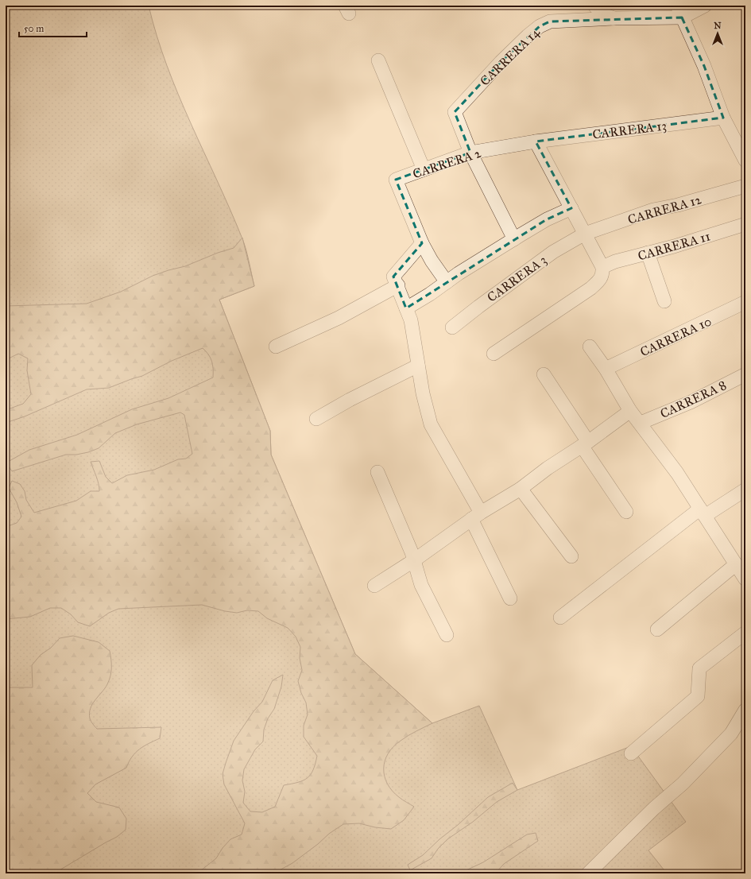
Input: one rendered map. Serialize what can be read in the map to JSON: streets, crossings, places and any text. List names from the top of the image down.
{
  "streets": {
    "street": [
      "CARRERA 14",
      "CARRERA 13",
      "CARRERA 2",
      "CARRERA 12",
      "CARRERA 11",
      "CARRERA 3",
      "CARRERA 10",
      "CARRERA 8"
    ]
  },
  "crossings": [
    ["CARRERA 14", "CARRERA 2"],
    ["CARRERA 13", "CARRERA 2"],
    ["CARRERA 12", "CARRERA 3"]
  ],
  "scale_bar": "50 m",
  "north": "top"
}
